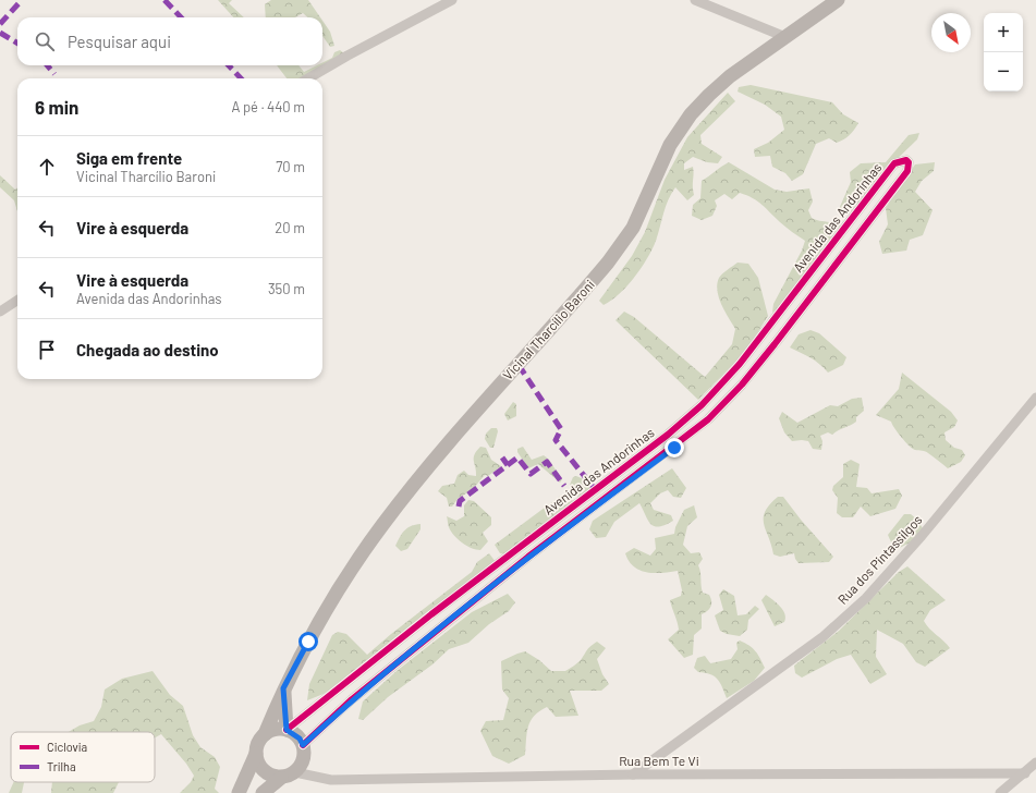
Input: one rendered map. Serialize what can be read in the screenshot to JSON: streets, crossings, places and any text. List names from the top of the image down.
{
  "streets": {
    "main road": ["Vicinal Tharcílio Baroni"],
    "street": ["Avenida das Andorinhas", "Rua dos Pintassilgos", "Rua Bem Te Vi"]
  },
  "crossings": [
    ["Avenida das Andorinhas", "Vicinal Tharcílio Baroni"],
    ["Avenida das Andorinhas", "Rua Bem Te Vi"],
    ["Vicinal Tharcílio Baroni", "Rua Bem Te Vi"],
    ["Rua dos Pintassilgos", "Rua Bem Te Vi"]
  ],
  "legend": ["Ciclovia", "Trilha"],
  "north": "bottom right",
  "page": {
    "map_buttons": ["+", "−"],
    "search": "Pesquisar aqui",
    "heading": ["6 min", "A pé · 440 m"],
    "list": [
      ["Siga em frente", "Vicinal Tharcílio Baroni", "70 m"],
      ["Vire à esquerda", "20 m"],
      ["Vire à esquerda", "Avenida das Andorinhas", "350 m"],
      "Chegada ao destino"
    ]
  }
}
